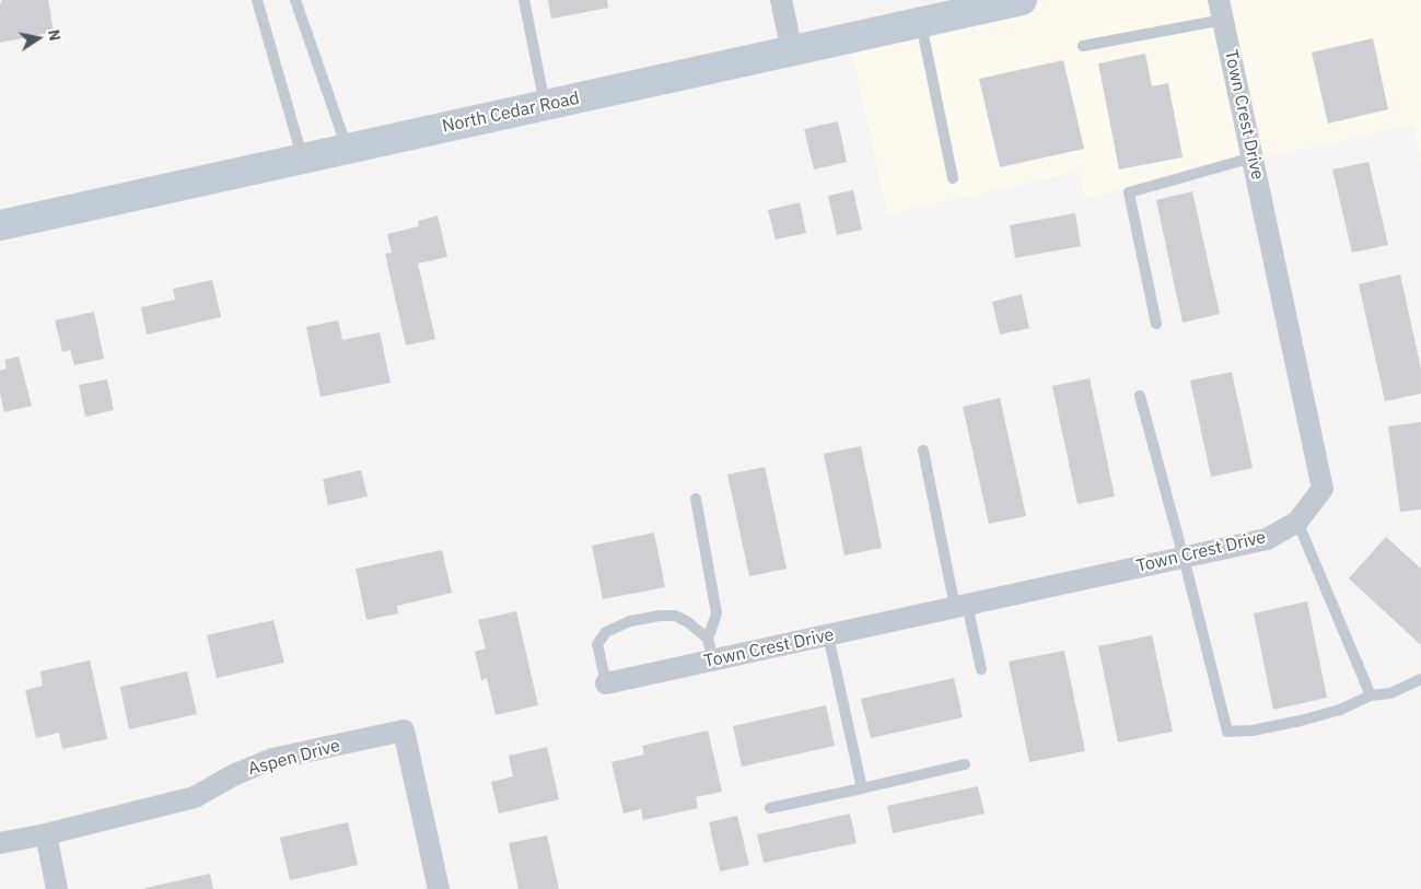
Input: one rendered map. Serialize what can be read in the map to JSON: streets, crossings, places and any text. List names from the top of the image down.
{
  "streets": {
    "street": ["North Cedar Road", "Town Crest Drive", "Aspen Drive"]
  },
  "north": "right"
}
